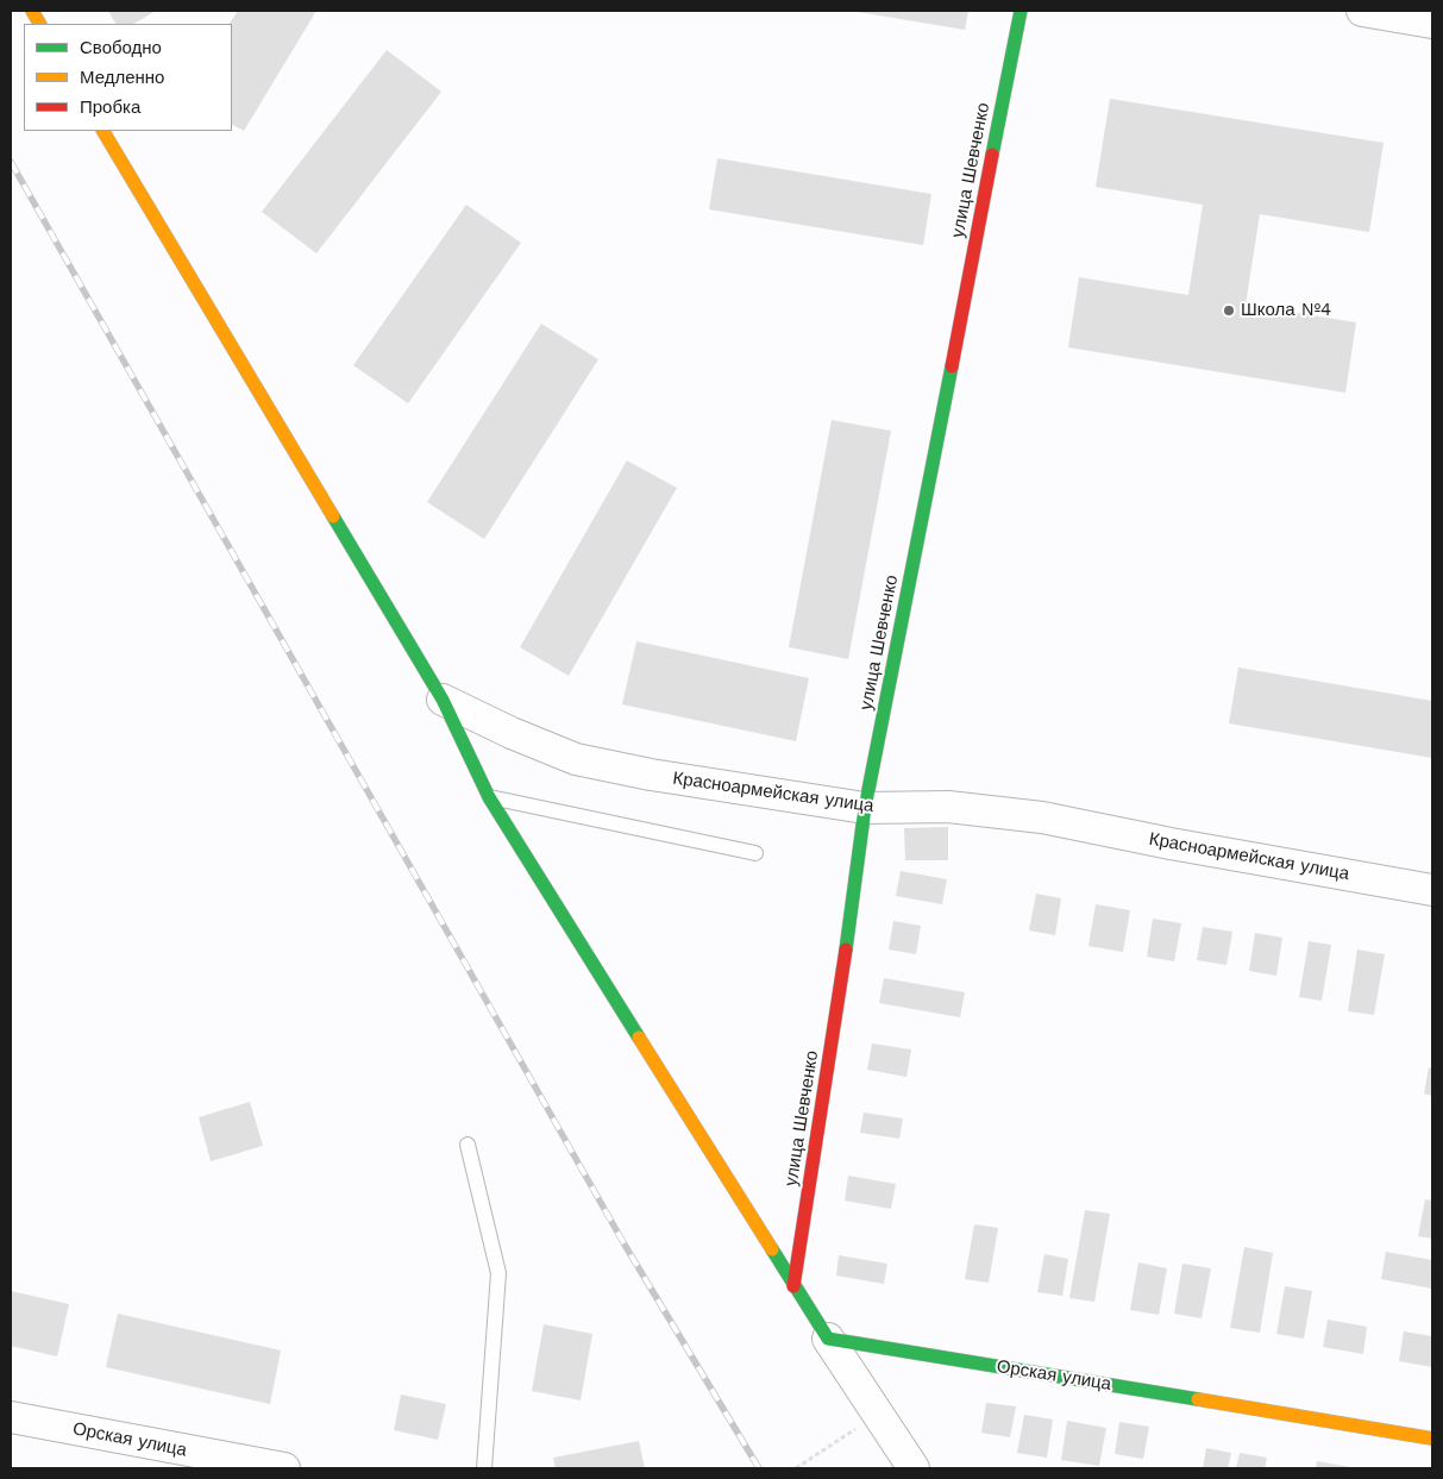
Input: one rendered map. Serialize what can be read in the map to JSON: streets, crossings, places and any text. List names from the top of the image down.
{
  "streets": {
    "street": ["улица Шевченко", "Красноармейская улица", "Орская улица"]
  },
  "crossings": [
    ["улица Шевченко", "Красноармейская улица"]
  ],
  "places": ["Школа №4"],
  "legend": ["Свободно", "Медленно", "Пробка"]
}
